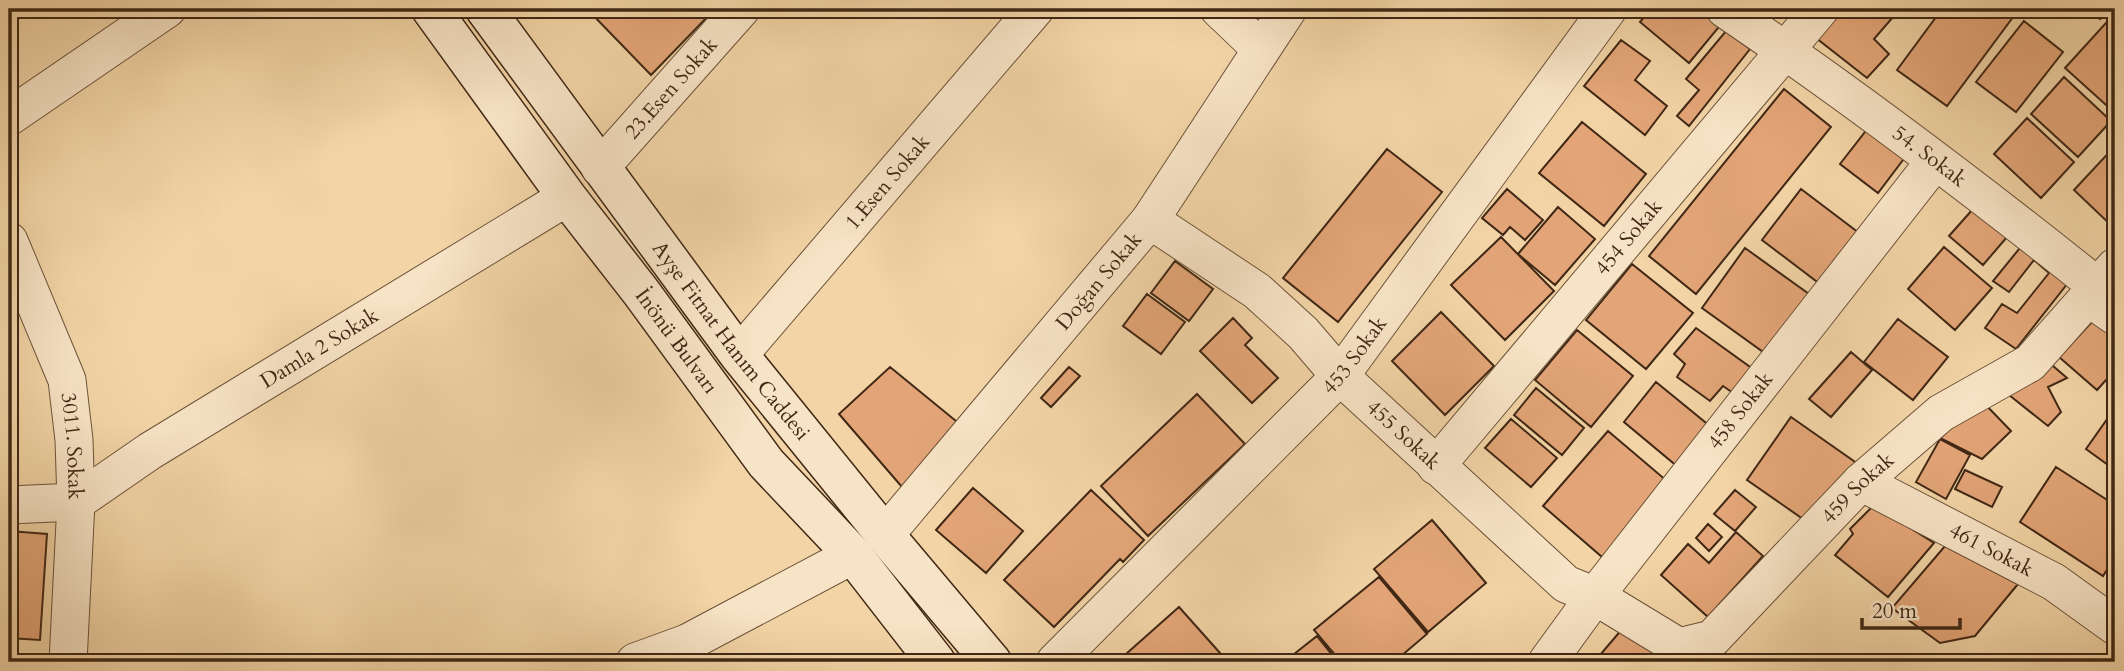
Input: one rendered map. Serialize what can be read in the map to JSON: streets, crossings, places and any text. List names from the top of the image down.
{
  "streets": {
    "main road": ["İnönü Bulvarı", "Ayşe Fitnat Hanım Caddesi"],
    "street": [
      "23.Esen Sokak",
      "54. Sokak",
      "1.Esen Sokak",
      "454 Sokak",
      "Doğan Sokak",
      "Damla 2 Sokak",
      "453 Sokak",
      "458 Sokak",
      "455 Sokak",
      "3011. Sokak",
      "459 Sokak",
      "461 Sokak"
    ]
  },
  "crossings": [
    ["23.Esen Sokak", "Ayşe Fitnat Hanım Caddesi"],
    ["54. Sokak", "454 Sokak"],
    ["54. Sokak", "458 Sokak"],
    ["54. Sokak", "459 Sokak"],
    ["1.Esen Sokak", "Ayşe Fitnat Hanım Caddesi"],
    ["454 Sokak", "455 Sokak"],
    ["Doğan Sokak", "İnönü Bulvarı"],
    ["Doğan Sokak", "Ayşe Fitnat Hanım Caddesi"],
    ["Doğan Sokak", "455 Sokak"],
    ["İnönü Bulvarı", "Ayşe Fitnat Hanım Caddesi"],
    ["İnönü Bulvarı", "Damla 2 Sokak"],
    ["Damla 2 Sokak", "3011. Sokak"],
    ["453 Sokak", "455 Sokak"],
    ["458 Sokak", "455 Sokak"],
    ["458 Sokak", "459 Sokak"],
    ["455 Sokak", "459 Sokak"],
    ["459 Sokak", "461 Sokak"]
  ],
  "scale_bar": "20 m"
}
